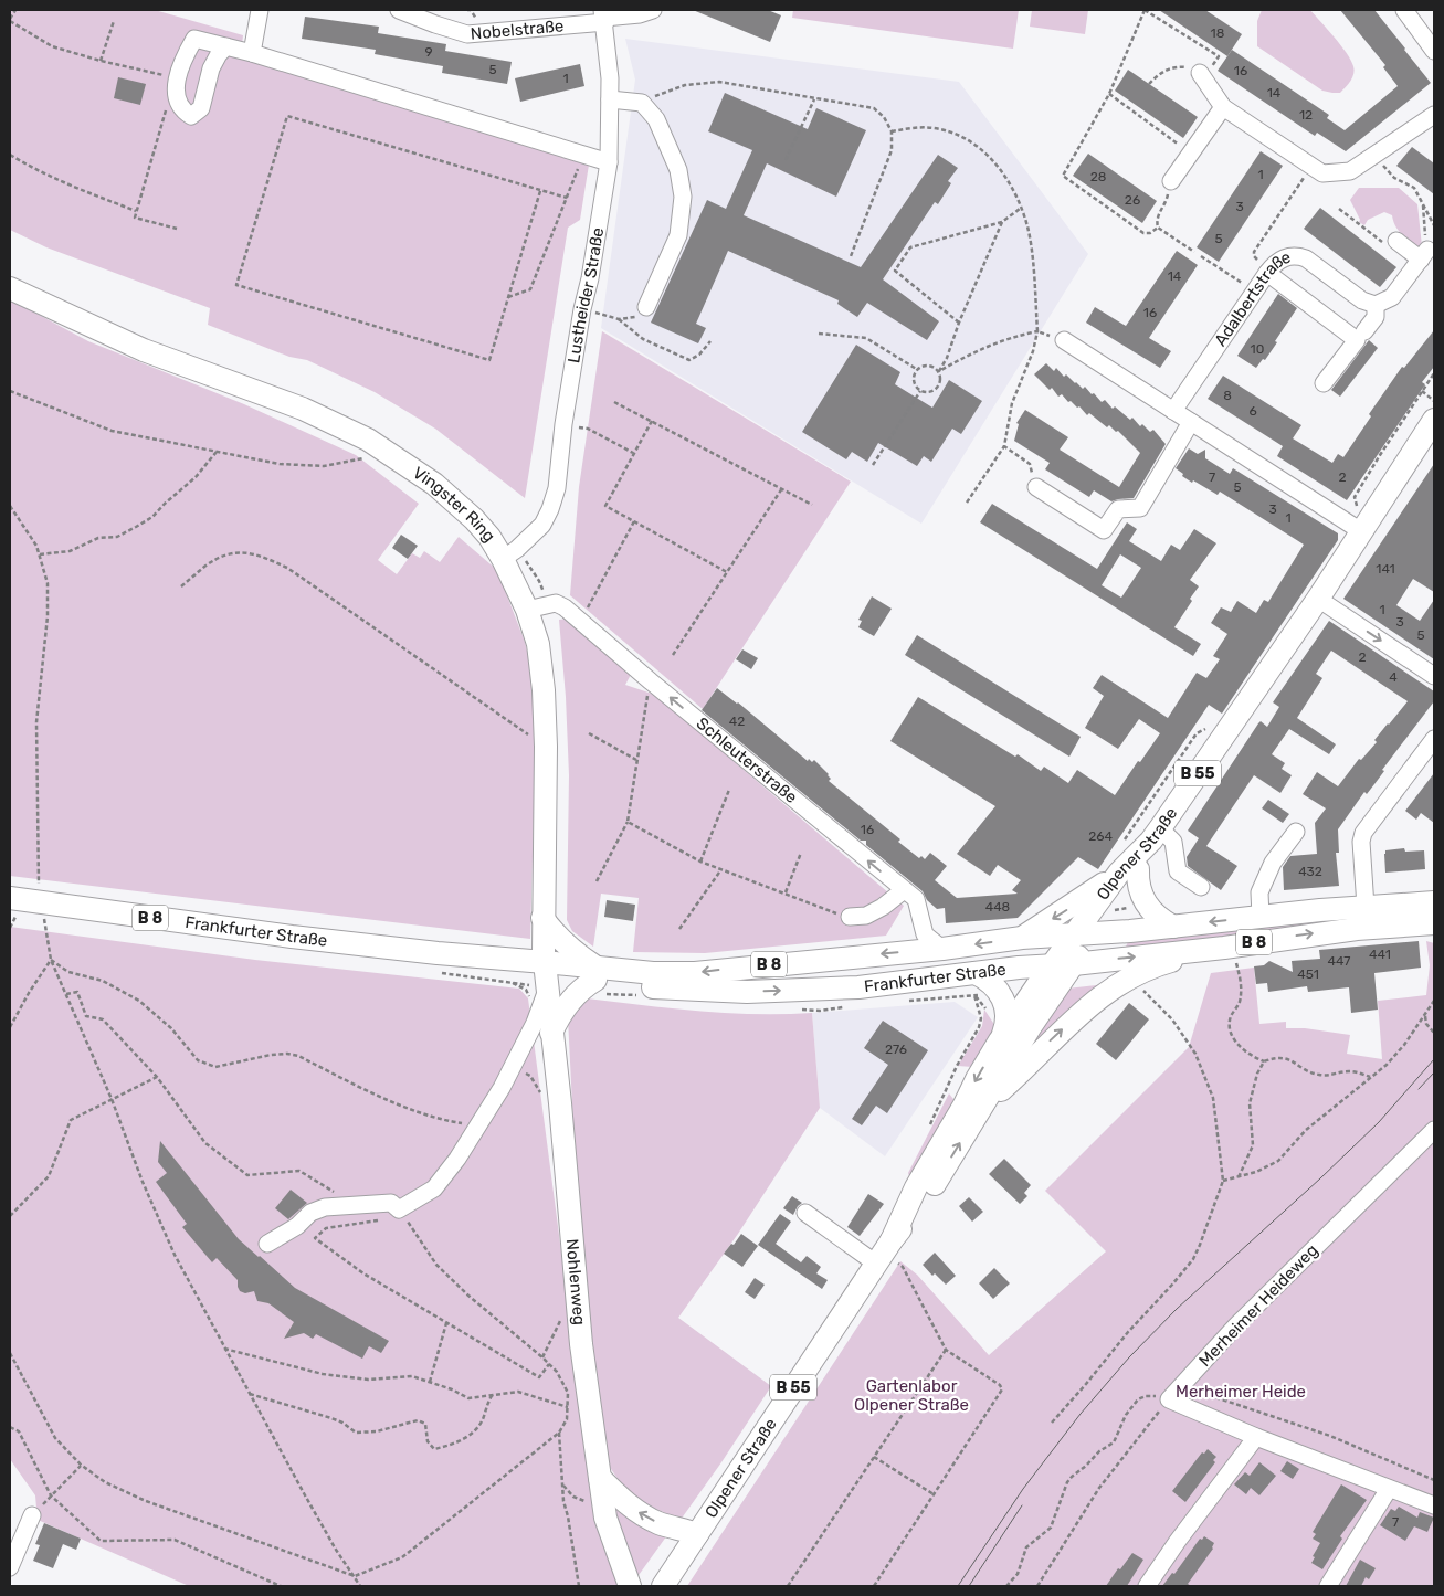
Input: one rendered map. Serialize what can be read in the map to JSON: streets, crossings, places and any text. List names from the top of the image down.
{
  "streets": {
    "main road": [
      "Vingster Ring",
      "B 55",
      "Olpener Straße",
      "B 8",
      "Frankfurter Straße",
      "Nohlenweg"
    ],
    "street": [
      "Nobelstraße",
      "Lustheider Straße",
      "Adalbertstraße",
      "Schleuterstraße",
      "Merheimer Heideweg"
    ]
  },
  "crossings": [
    ["Nobelstraße", "Lustheider Straße"],
    ["Lustheider Straße", "Vingster Ring"],
    ["Vingster Ring", "Schleuterstraße"],
    ["Vingster Ring", "Frankfurter Straße"],
    ["Vingster Ring", "Nohlenweg"],
    ["Schleuterstraße", "Frankfurter Straße"],
    ["B 55", "Olpener Straße"],
    ["B 55", "Frankfurter Straße"],
    ["Olpener Straße", "Frankfurter Straße"],
    ["Frankfurter Straße", "Nohlenweg"]
  ],
  "one_way": ["Schleuterstraße"],
  "parks": ["Gartenlabor Olpener Straße", "Merheimer Heide"],
  "house_numbers": [
    "18",
    "9",
    "5",
    "16",
    "1",
    "14",
    "12",
    "1",
    "28",
    "26",
    "3",
    "5",
    "14",
    "16",
    "10",
    "8",
    "6",
    "7",
    "2",
    "5",
    "3",
    "1",
    "141",
    "1",
    "3",
    "5",
    "2",
    "4",
    "42",
    "16",
    "264",
    "432",
    "448",
    "441",
    "447",
    "451",
    "276",
    "7"
  ]
}
